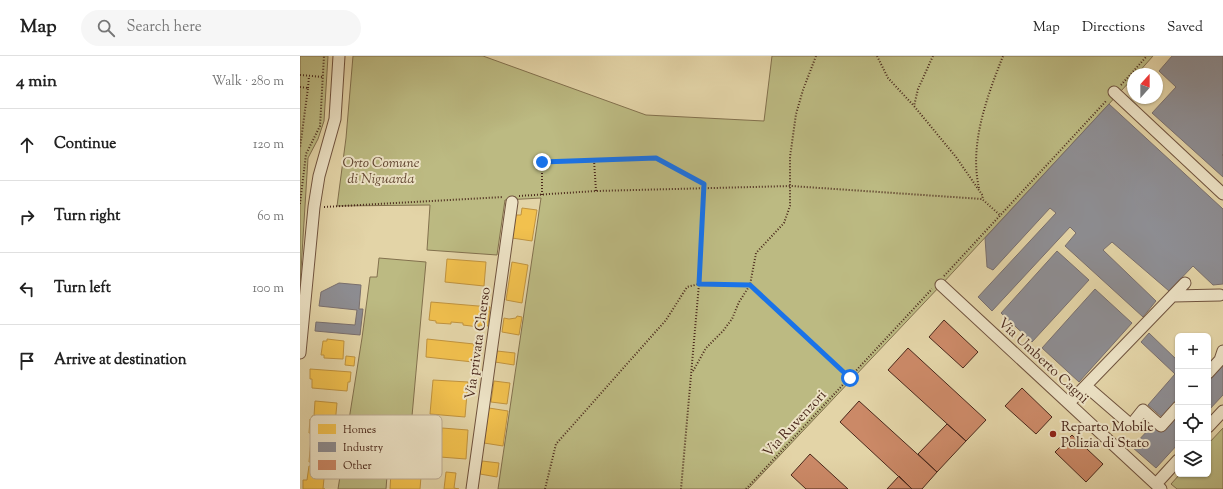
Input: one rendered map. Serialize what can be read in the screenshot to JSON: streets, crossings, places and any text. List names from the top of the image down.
{
  "streets": {
    "street": ["Via privata Cherso", "Via Umberto Cagni"],
    "path": ["Via Ruvenzori"]
  },
  "crossings": [
    ["Via Umberto Cagni", "Via Ruvenzori"]
  ],
  "parks": ["Orto Comune di Niguarda"],
  "places": ["Reparto Mobile Polizia di Stato"],
  "legend": ["Homes", "Industry", "Other"],
  "north": "top",
  "page": {
    "header": "Map",
    "search": "Search here",
    "nav": ["Map", "Directions", "Saved"],
    "heading": ["4 min", "Walk · 280 m"],
    "list": [
      ["Continue", "120 m"],
      ["Turn right", "60 m"],
      ["Turn left", "100 m"],
      "Arrive at destination"
    ],
    "map_buttons": ["+", "−"]
  }
}
